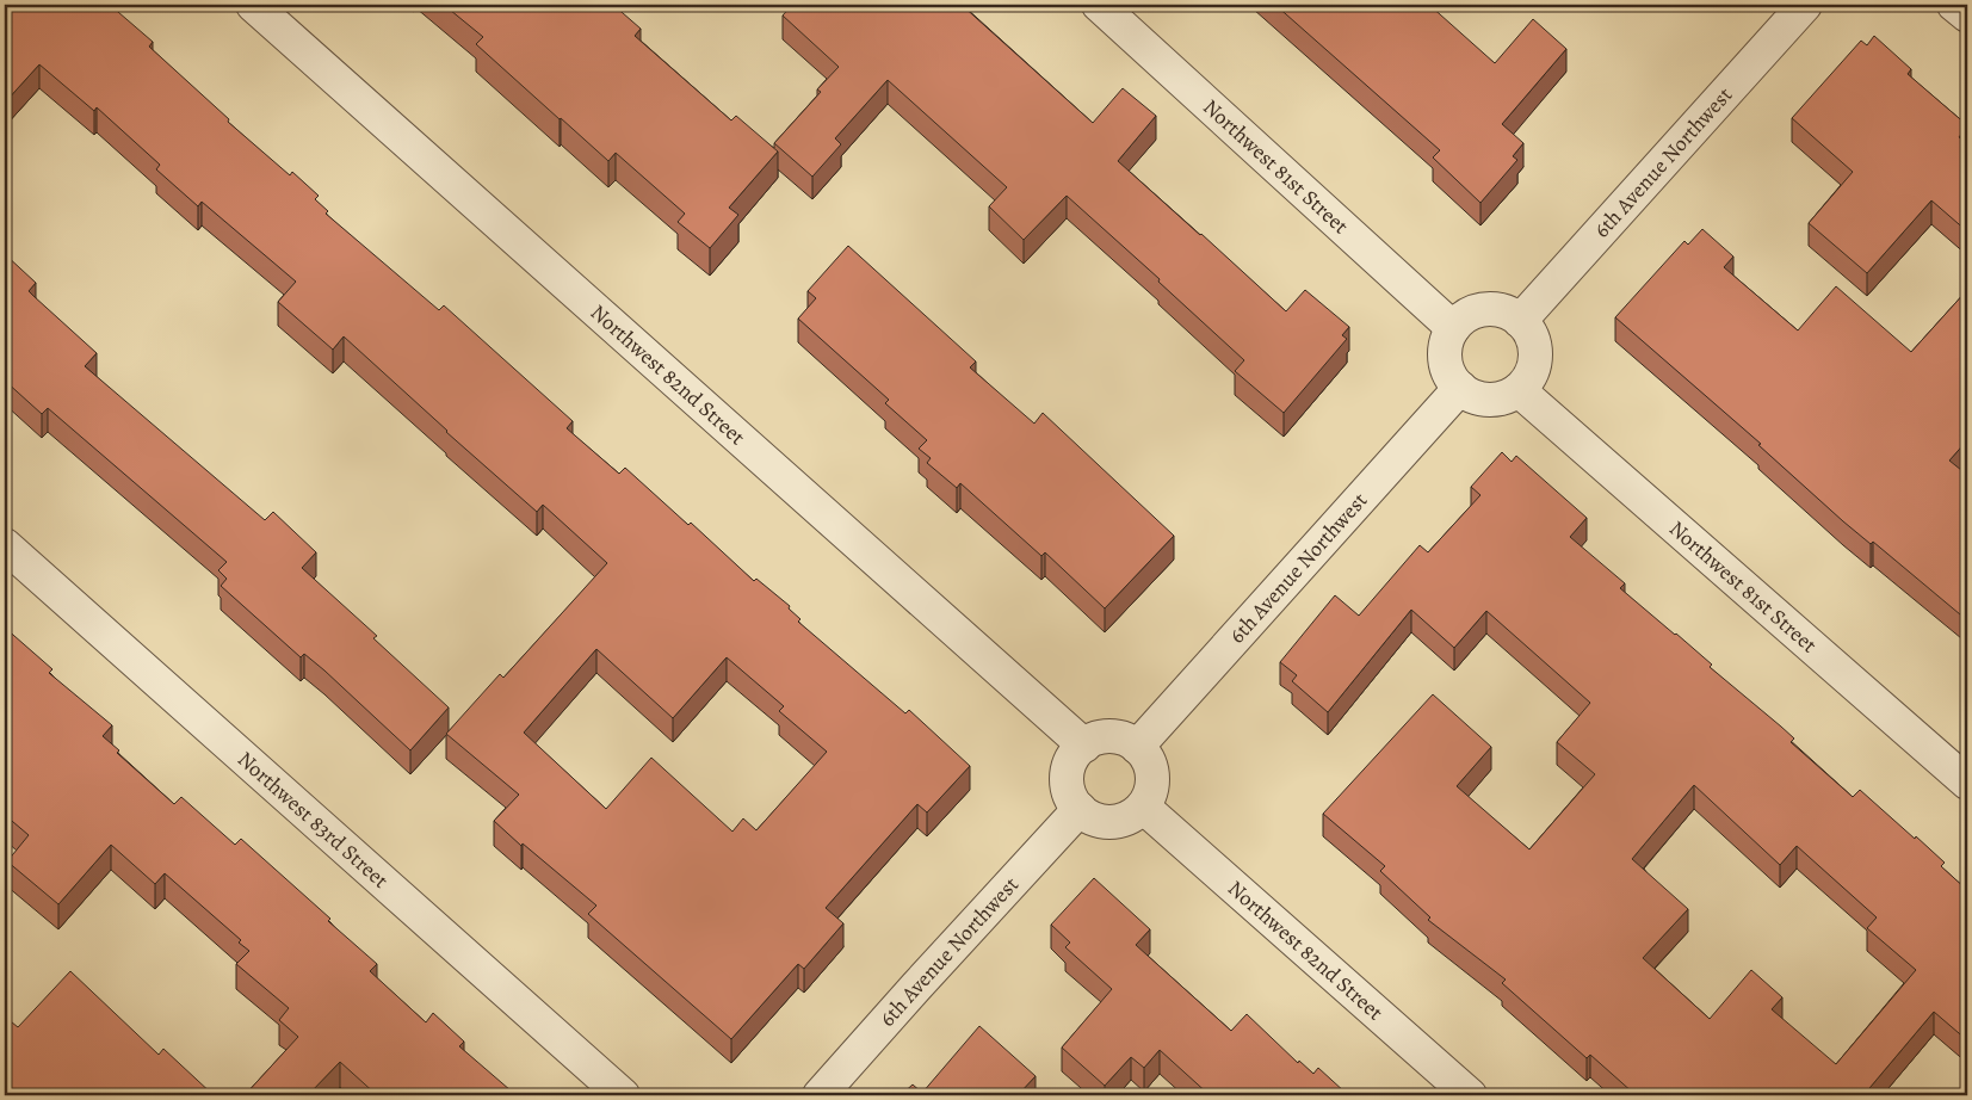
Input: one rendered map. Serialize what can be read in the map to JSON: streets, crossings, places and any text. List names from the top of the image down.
{
  "streets": {
    "street": [
      "6th Avenue Northwest",
      "Northwest 81st Street",
      "Northwest 82nd Street",
      "Northwest 83rd Street"
    ]
  },
  "crossings": [
    ["6th Avenue Northwest", "Northwest 81st Street"],
    ["6th Avenue Northwest", "Northwest 82nd Street"]
  ]
}
